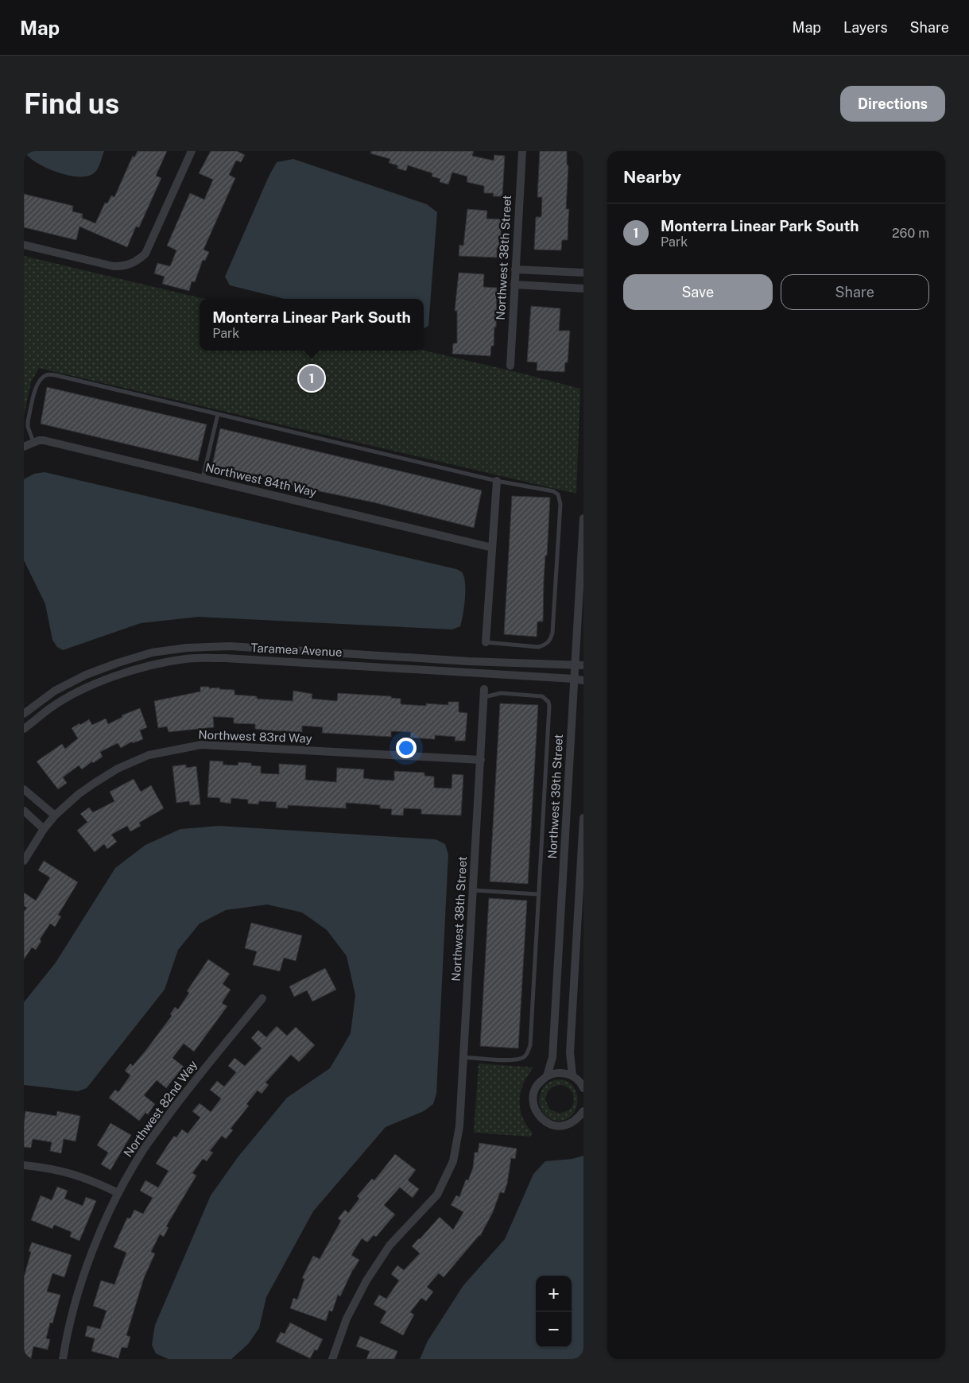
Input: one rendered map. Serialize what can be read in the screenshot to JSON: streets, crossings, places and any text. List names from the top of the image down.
{
  "streets": {
    "street": [
      "Northwest 38th Street",
      "Northwest 84th Way",
      "Taramea Avenue",
      "Northwest 83rd Way",
      "Northwest 39th Street",
      "Northwest 82nd Way"
    ]
  },
  "crossings": [
    ["Northwest 38th Street", "Northwest 83rd Way"],
    ["Taramea Avenue", "Northwest 39th Street"]
  ],
  "page": {
    "header": "Map",
    "nav": ["Map", "Layers", "Share"],
    "buttons": [
      "Directions",
      ["Save", "Share"]
    ],
    "title": "Find us",
    "heading": "Nearby",
    "list": [
      {
        "mark": "1",
        "name": "Monterra Linear Park South",
        "note": "Park",
        "value": "260 m"
      }
    ],
    "popup": ["Monterra Linear Park South", "Park"],
    "pins": "1",
    "map_buttons": ["+", "−"]
  }
}
